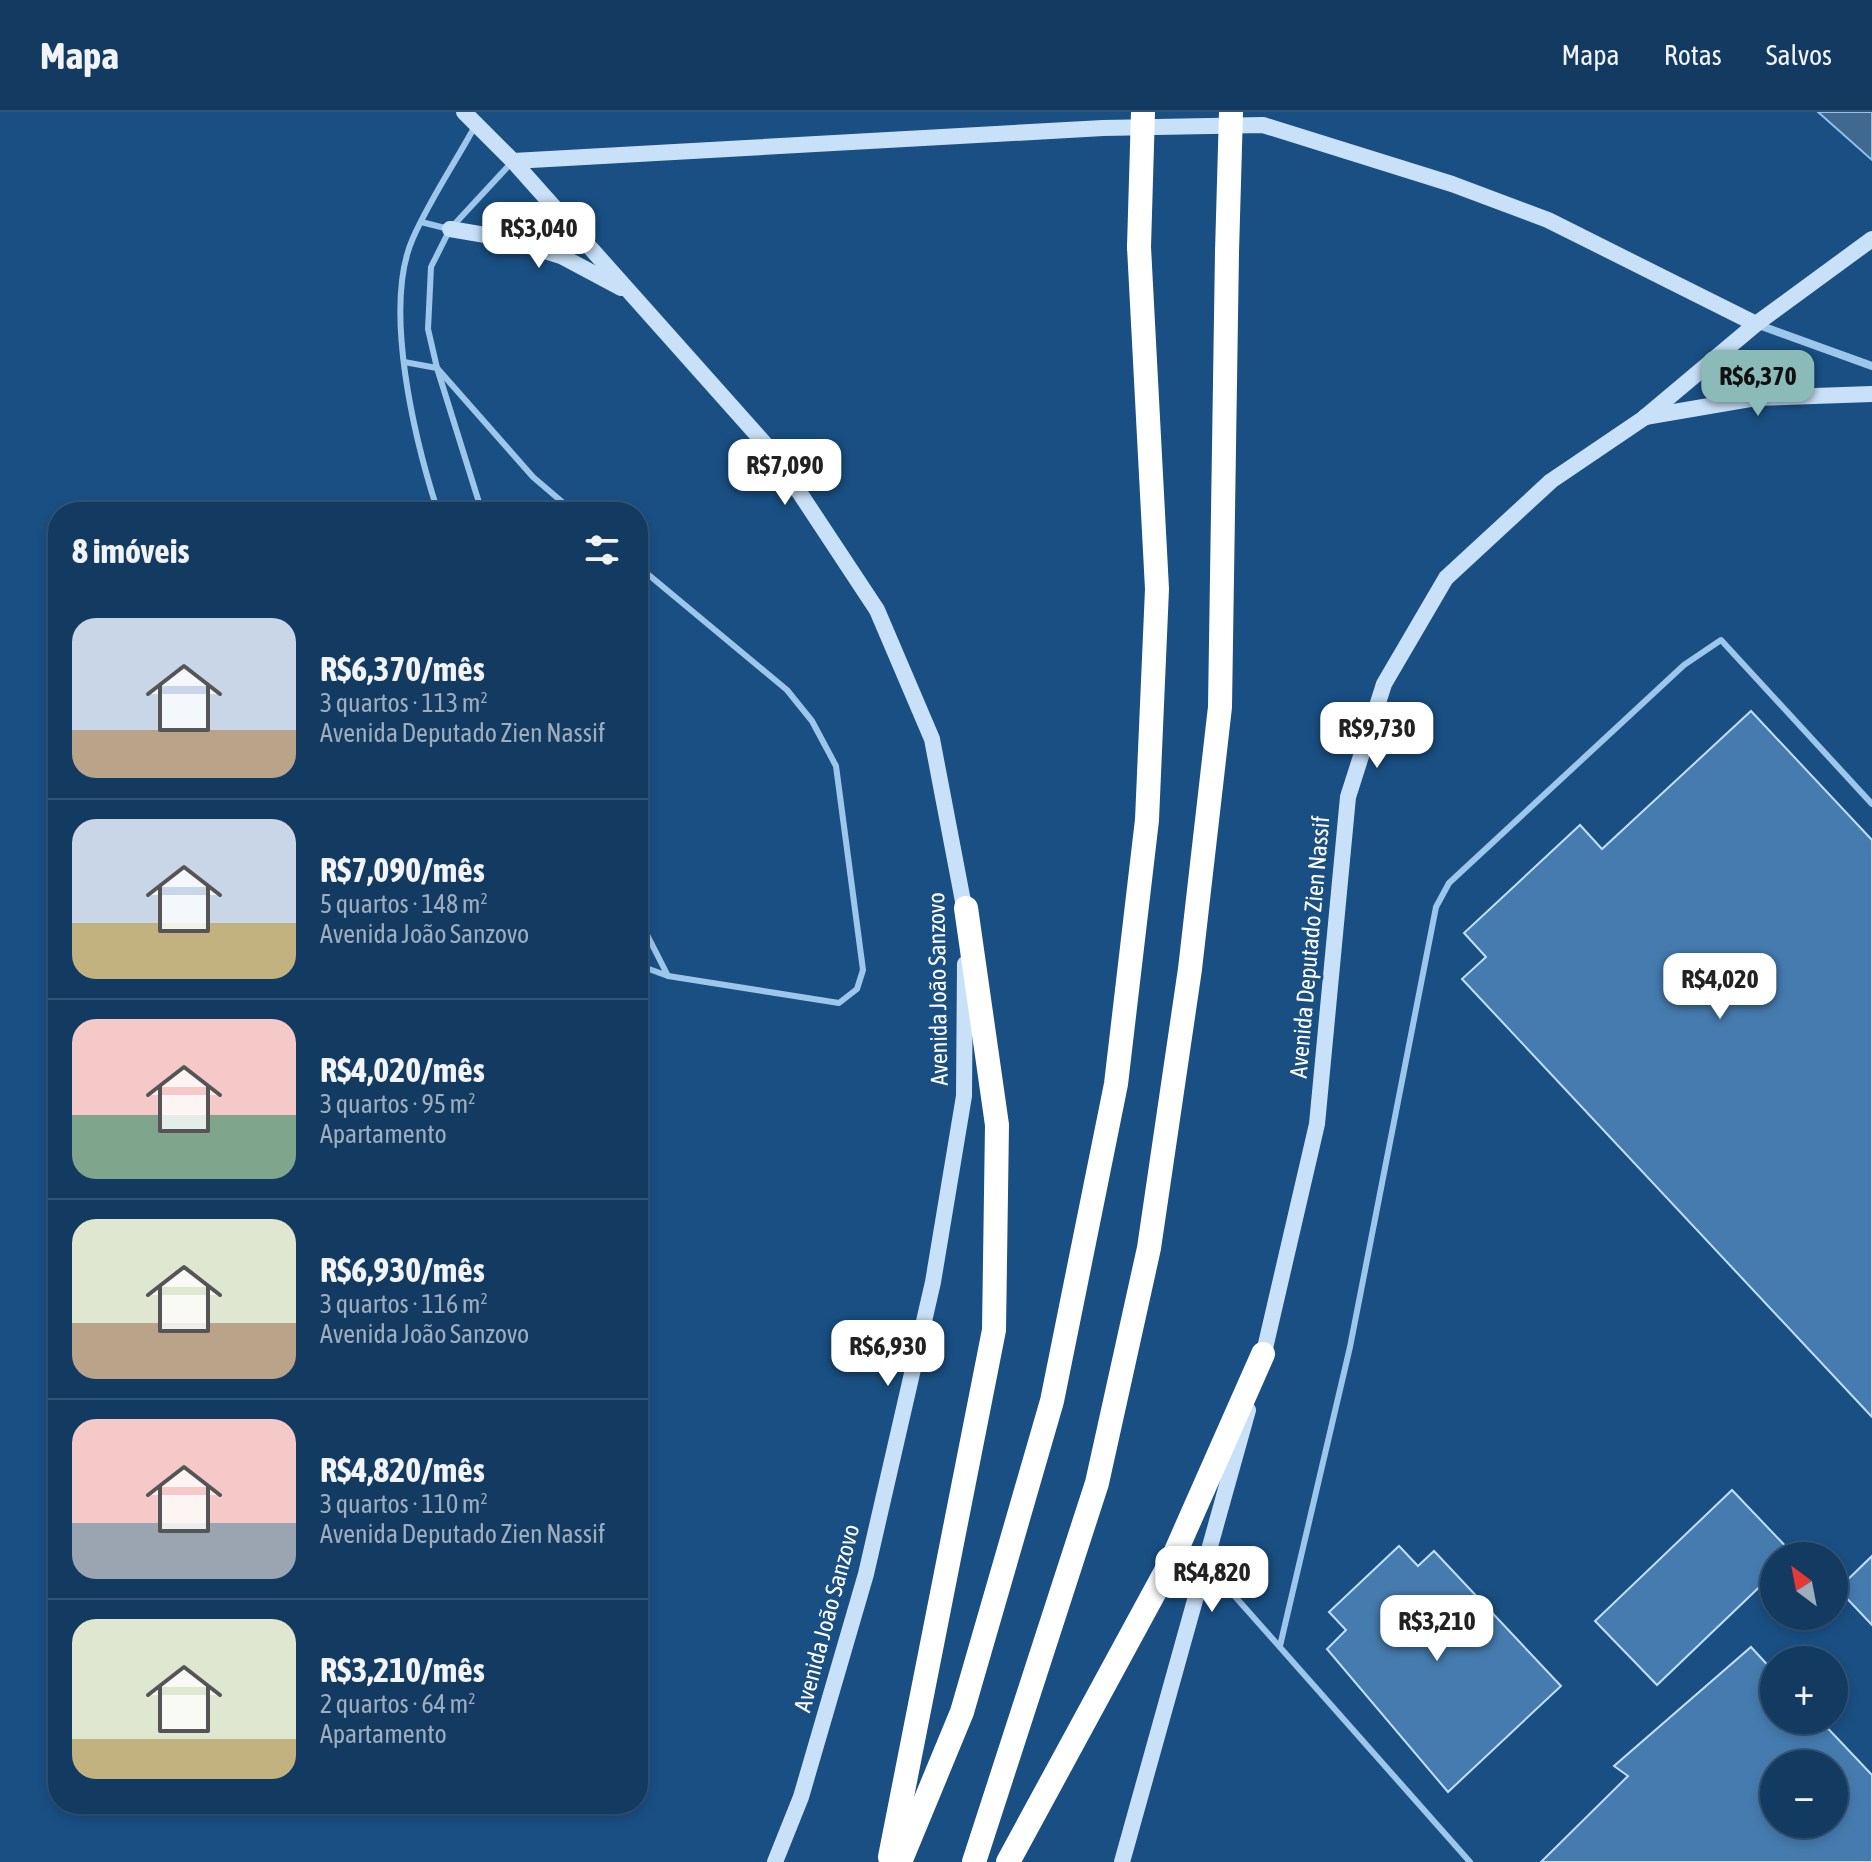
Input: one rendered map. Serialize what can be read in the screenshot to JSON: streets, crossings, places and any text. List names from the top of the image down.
{
  "streets": {
    "main road": ["Avenida Deputado Zien Nassif", "Avenida João Sanzovo"]
  },
  "north": "top left",
  "page": {
    "header": "Mapa",
    "nav": ["Mapa", "Rotas", "Salvos"],
    "price": [
      "R$3,040",
      "R$6,370",
      "R$7,090",
      "R$9,730",
      "R$4,020",
      "R$6,930",
      "R$4,820",
      "R$3,210"
    ],
    "heading": "8 imóveis",
    "list": [
      {
        "name": "R$6,370/mês",
        "note": "3 quartos · 113 m² · Avenida Deputado Zien Nassif"
      },
      {
        "name": "R$7,090/mês",
        "note": "5 quartos · 148 m² · Avenida João Sanzovo"
      },
      {
        "name": "R$4,020/mês",
        "note": "3 quartos · 95 m² · Apartamento"
      },
      {
        "name": "R$6,930/mês",
        "note": "3 quartos · 116 m² · Avenida João Sanzovo"
      },
      {
        "name": "R$4,820/mês",
        "note": "3 quartos · 110 m² · Avenida Deputado Zien Nassif"
      },
      {
        "name": "R$3,210/mês",
        "note": "2 quartos · 64 m² · Apartamento"
      }
    ],
    "map_buttons": ["+", "−"]
  }
}
